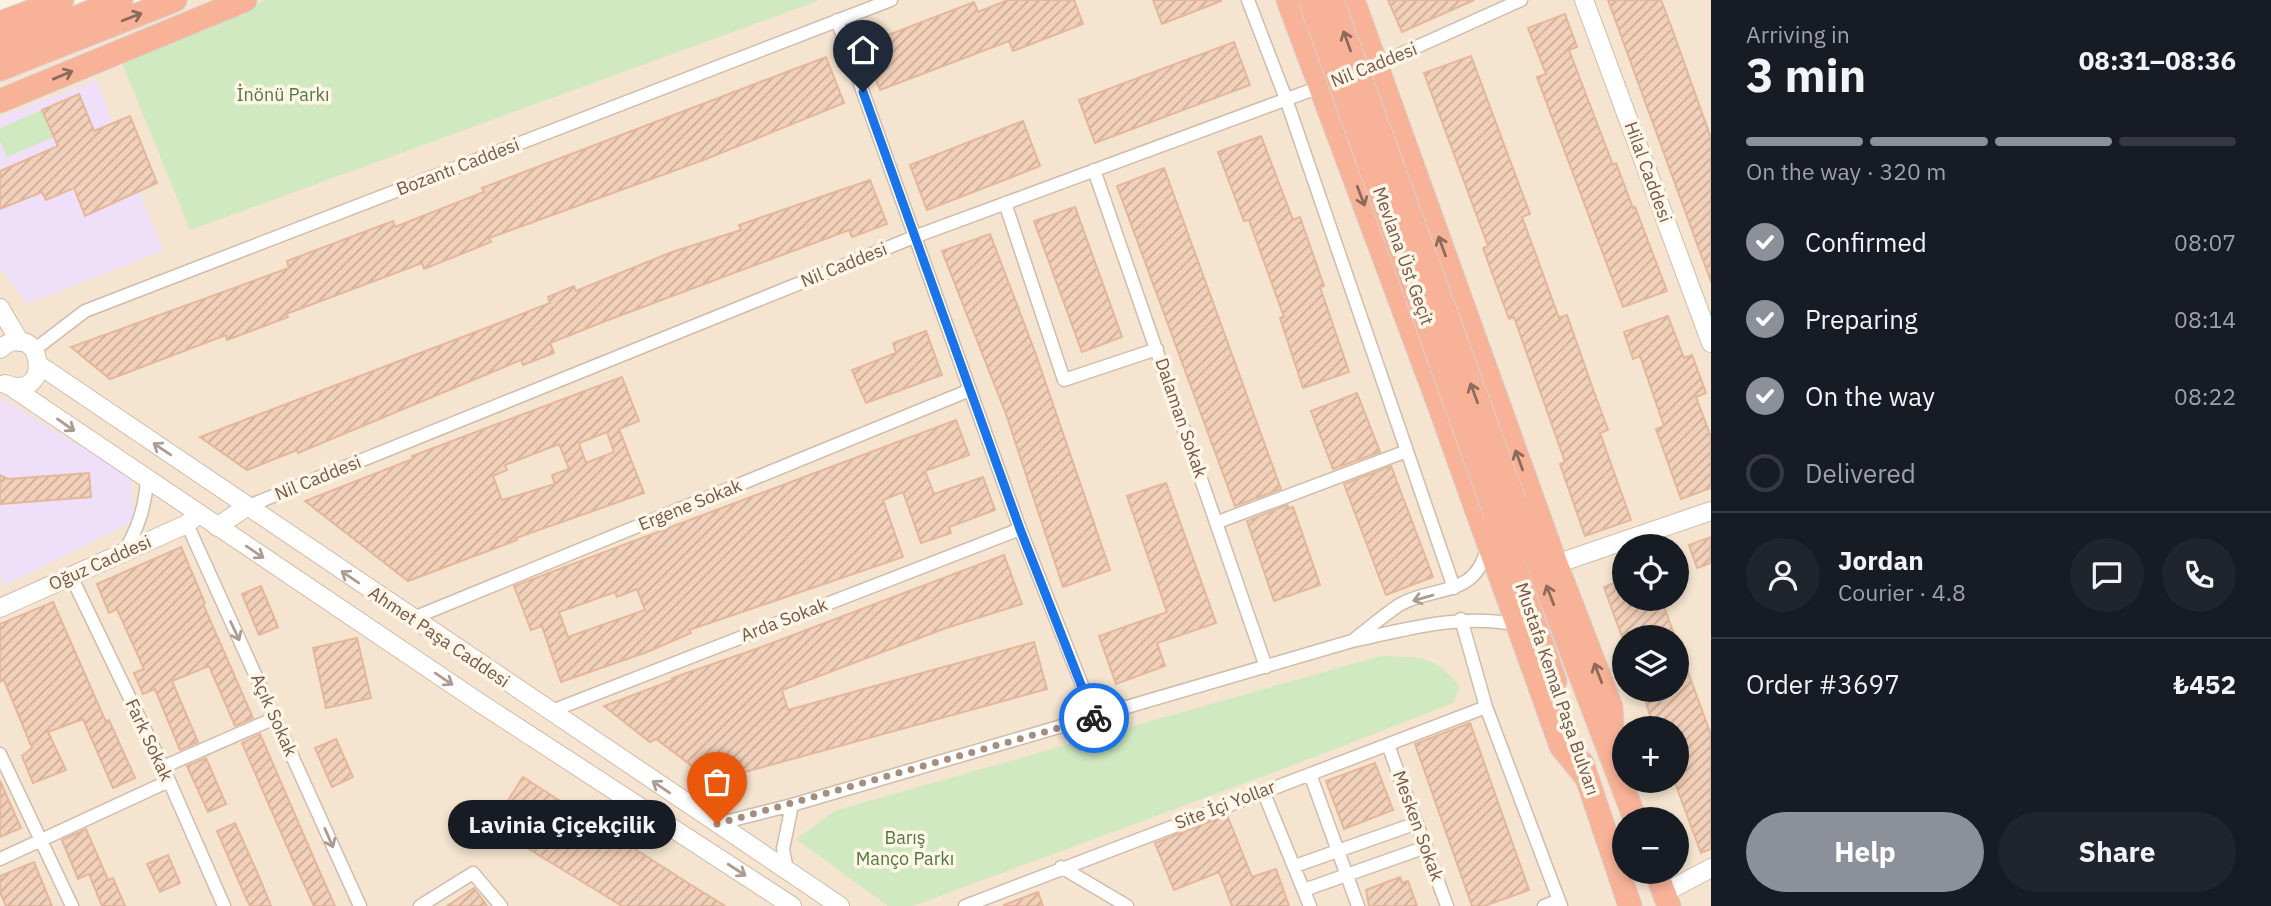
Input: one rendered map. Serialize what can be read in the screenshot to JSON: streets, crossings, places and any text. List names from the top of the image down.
{
  "streets": {
    "highway": ["Mevlana Üst Geçit", "Mustafa Kemal Paşa Bulvarı"],
    "street": [
      "Nil Caddesi",
      "Bozantı Caddesi",
      "Hilal Caddesi",
      "Dalaman Sokak",
      "Ergene Sokak",
      "Oğuz Caddesi",
      "Arda Sokak",
      "Ahmet Paşa Caddesi",
      "Açık Sokak",
      "Fark Sokak",
      "Site İçi Yollar",
      "Mesken Sokak"
    ]
  },
  "crossings": [
    ["Nil Caddesi", "Dalaman Sokak"],
    ["Nil Caddesi", "Ahmet Paşa Caddesi"],
    ["Bozantı Caddesi", "Ahmet Paşa Caddesi"],
    ["Mevlana Üst Geçit", "Mustafa Kemal Paşa Bulvarı"],
    ["Ergene Sokak", "Ahmet Paşa Caddesi"],
    ["Oğuz Caddesi", "Ahmet Paşa Caddesi"],
    ["Oğuz Caddesi", "Açık Sokak"],
    ["Oğuz Caddesi", "Fark Sokak"],
    ["Arda Sokak", "Ahmet Paşa Caddesi"],
    ["Ahmet Paşa Caddesi", "Açık Sokak"],
    ["Site İçi Yollar", "Mesken Sokak"]
  ],
  "one_way": ["Açık Sokak"],
  "parks": ["İnönü Parkı", "Barış Manço Parkı"],
  "places": ["Lavinia Çiçekçilik"],
  "page": {
    "heading": ["3 min", "Arriving in", "08:31–08:36"],
    "panel": [
      "Jordan",
      "Courier · 4.8",
      "Order #3697",
      "₺452"
    ],
    "bar": "On the way · 320 m",
    "list": [
      ["Confirmed", "08:07"],
      ["Preparing", "08:14"],
      ["On the way", "08:22"],
      "Delivered"
    ],
    "map_buttons": ["+", "−"],
    "buttons": ["Help", "Share"],
    "bubble": "Lavinia Çiçekçilik"
  }
}
